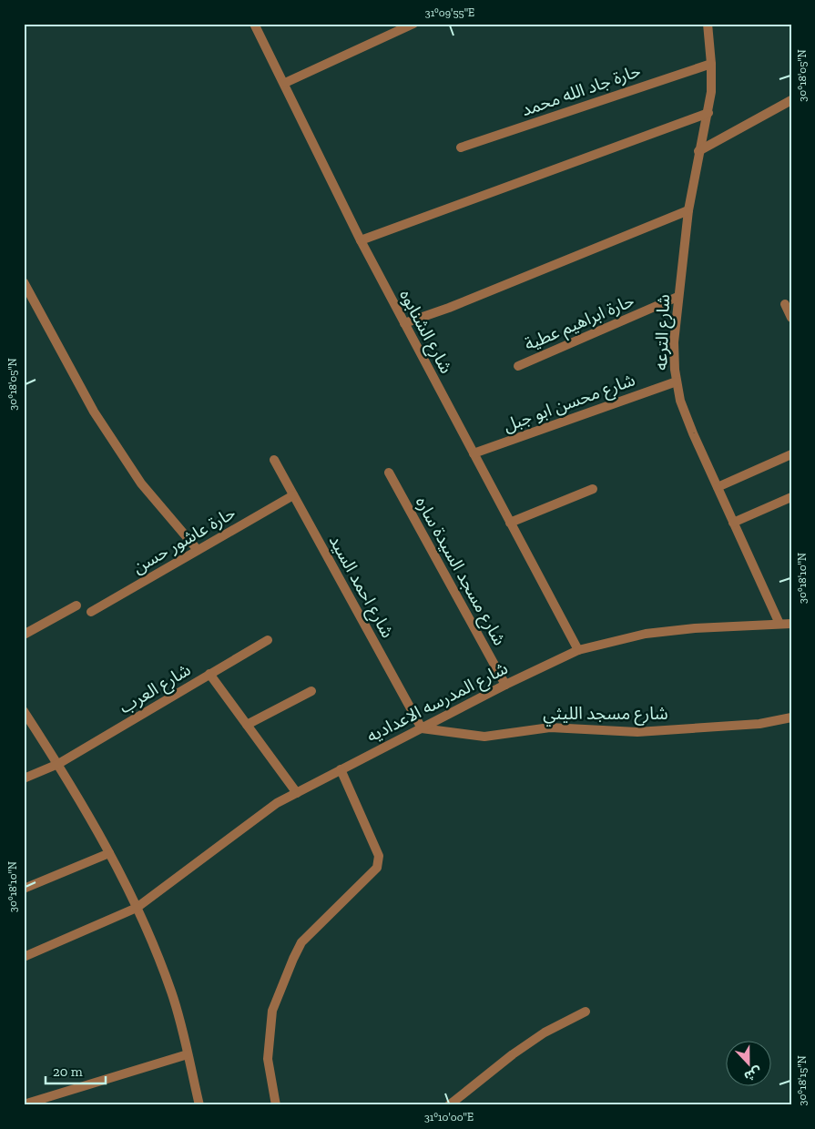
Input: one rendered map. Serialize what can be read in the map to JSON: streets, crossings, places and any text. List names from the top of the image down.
{
  "streets": {
    "street": [
      "حارة جاد الله محمد",
      "حارة ابراهيم عطية",
      "شارع الشنابوه",
      "شارع الترعه",
      "شارع محسن ابو جبل",
      "حارة عاشور حسن",
      "شارع مسجد السيدة ساره",
      "شارع احمد السيد",
      "شارع العرب",
      "شارع المدرسه الاعداديه",
      "شارع مسجد الليثي"
    ]
  },
  "crossings": [
    ["حارة جاد الله محمد", "شارع الترعه"],
    ["حارة ابراهيم عطية", "شارع الترعه"],
    ["شارع الشنابوه", "شارع محسن ابو جبل"],
    ["شارع الشنابوه", "شارع المدرسه الاعداديه"],
    ["شارع الترعه", "شارع محسن ابو جبل"],
    ["شارع الترعه", "شارع المدرسه الاعداديه"],
    ["حارة عاشور حسن", "شارع احمد السيد"],
    ["شارع مسجد السيدة ساره", "شارع المدرسه الاعداديه"],
    ["شارع احمد السيد", "شارع المدرسه الاعداديه"],
    ["شارع احمد السيد", "شارع مسجد الليثي"],
    ["شارع المدرسه الاعداديه", "شارع مسجد الليثي"]
  ],
  "scale_bar": "20 m",
  "north": "bottom",
  "coordinates": [
    "31°09'55\"E",
    "30°18'05\"N",
    "30°18'10\"N",
    "30°18'15\"N",
    "31°10'00\"E"
  ]
}
